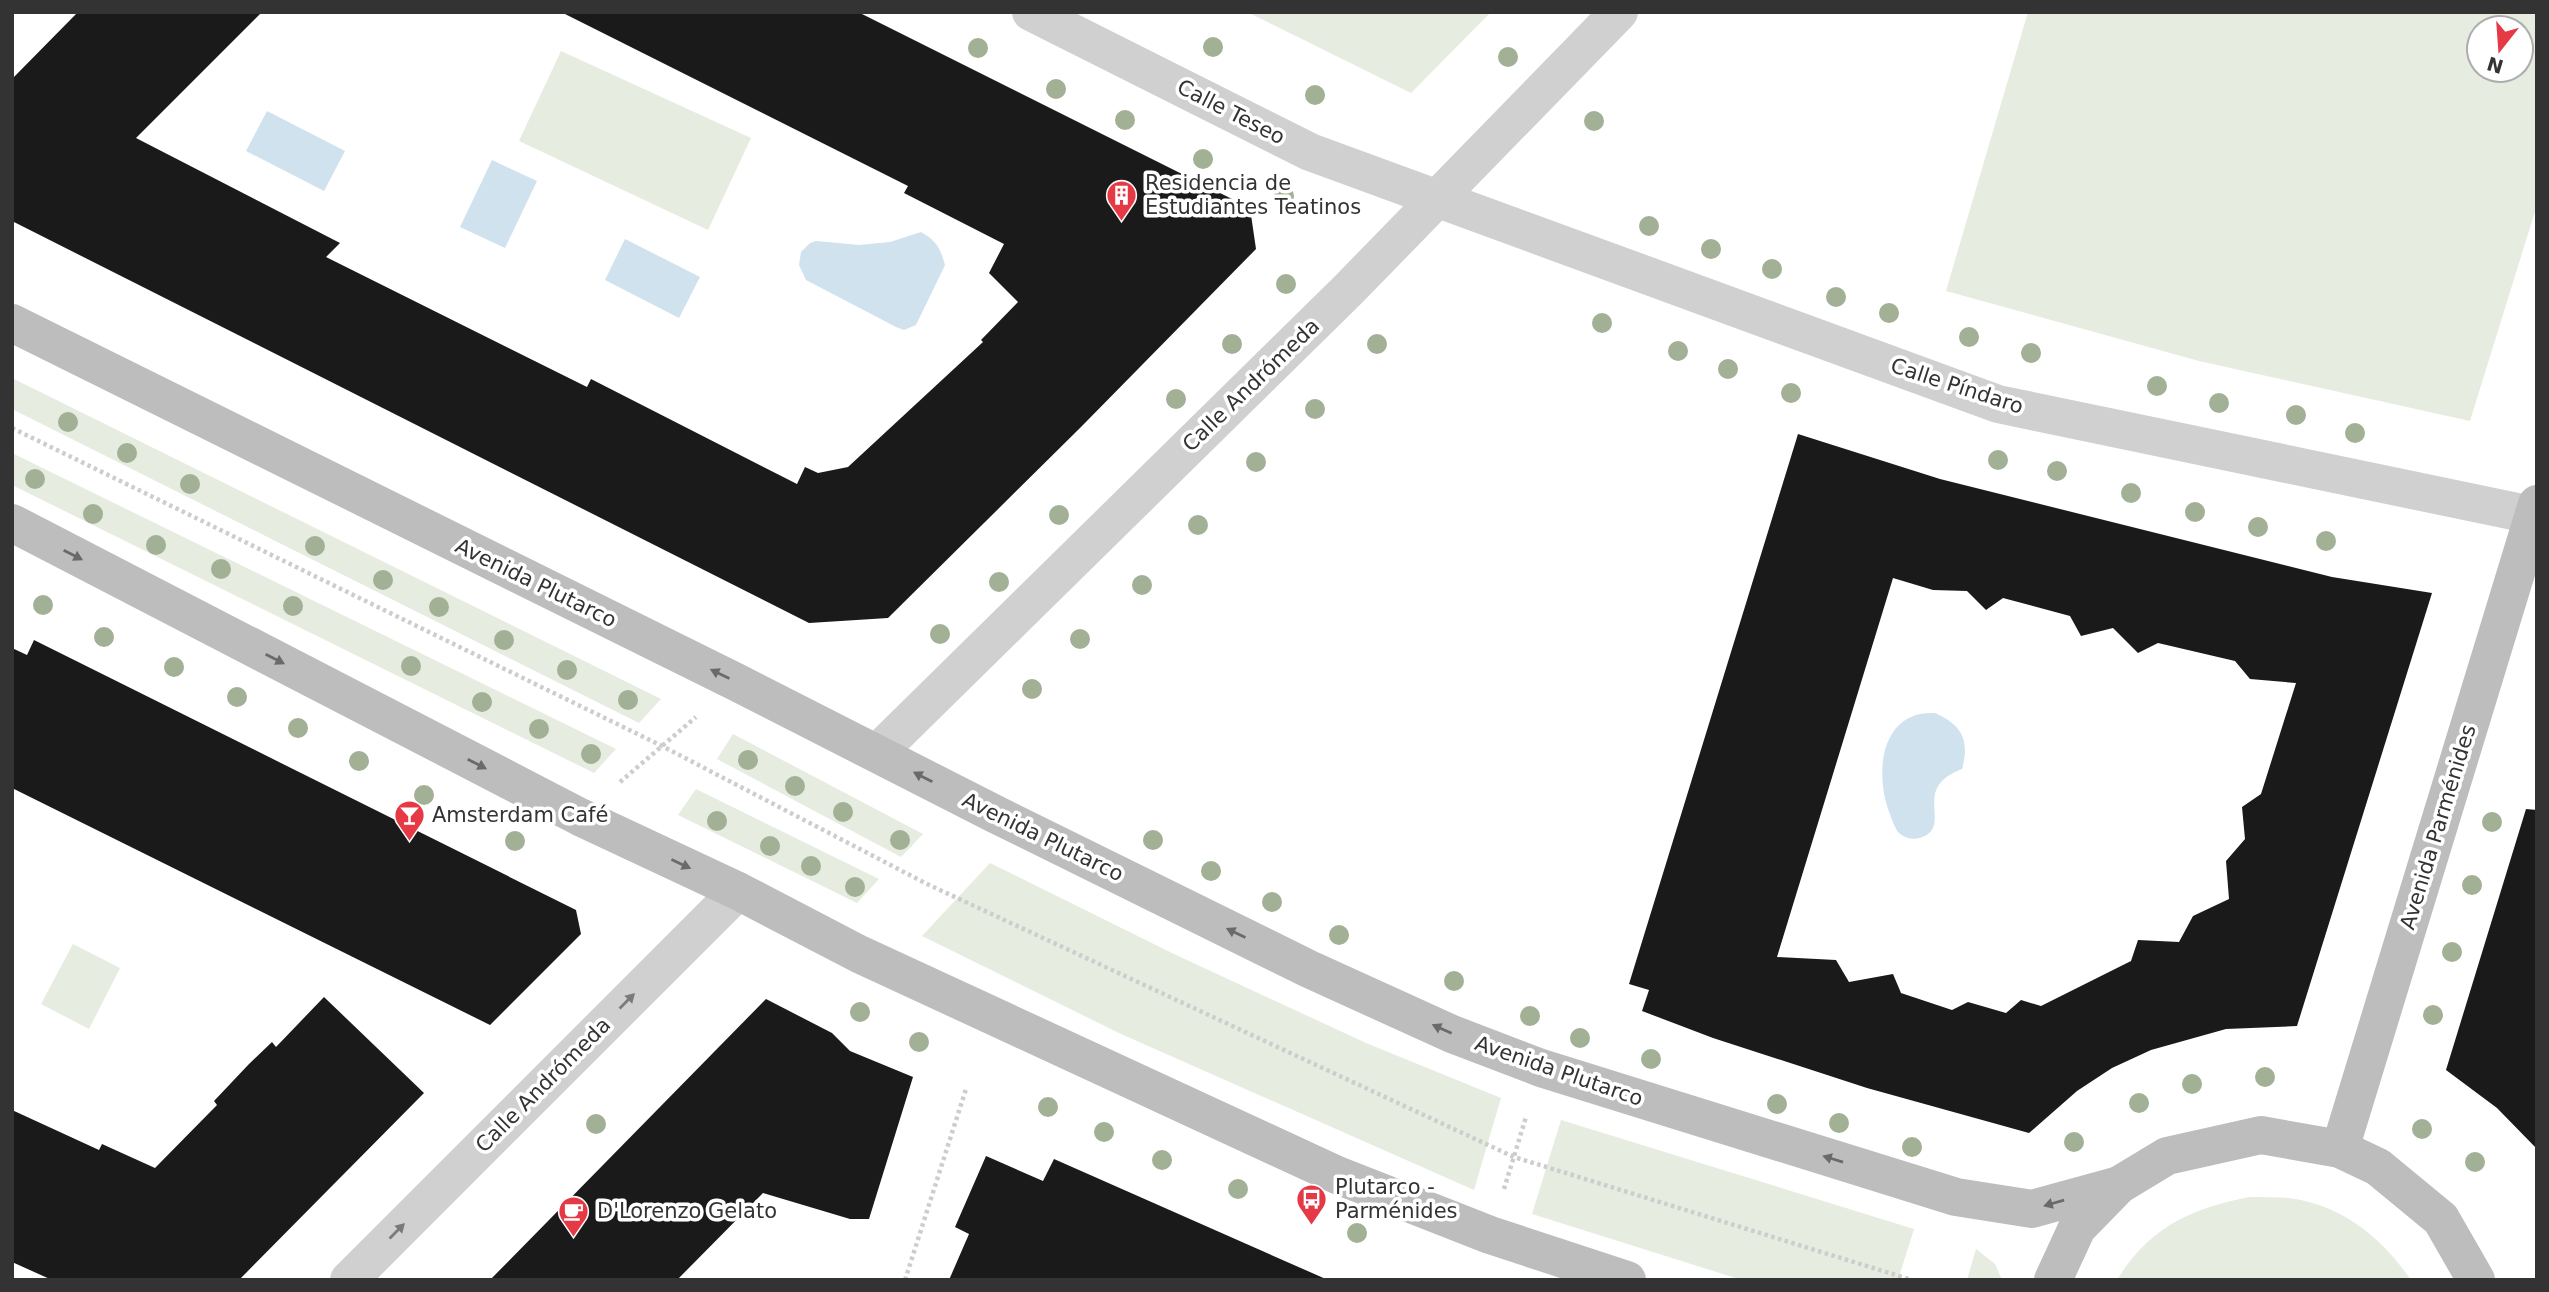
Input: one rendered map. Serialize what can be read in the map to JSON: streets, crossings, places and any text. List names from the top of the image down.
{
  "streets": {
    "main road": ["Avenida Plutarco", "Avenida Parménides"],
    "street": ["Calle Teseo", "Calle Andrómeda", "Calle Píndaro"]
  },
  "crossings": [
    ["Calle Teseo", "Calle Andrómeda"],
    ["Calle Teseo", "Calle Píndaro"],
    ["Calle Andrómeda", "Calle Píndaro"],
    ["Calle Andrómeda", "Avenida Plutarco"],
    ["Calle Píndaro", "Avenida Parménides"]
  ],
  "places": {
    "building": ["Residencia de Estudiantes Teatinos"],
    "bar": ["Amsterdam Café"],
    "bus stop": ["Plutarco - Parménides"],
    "cafe": ["D'Lorenzo Gelato"]
  },
  "north": "bottom"
}
